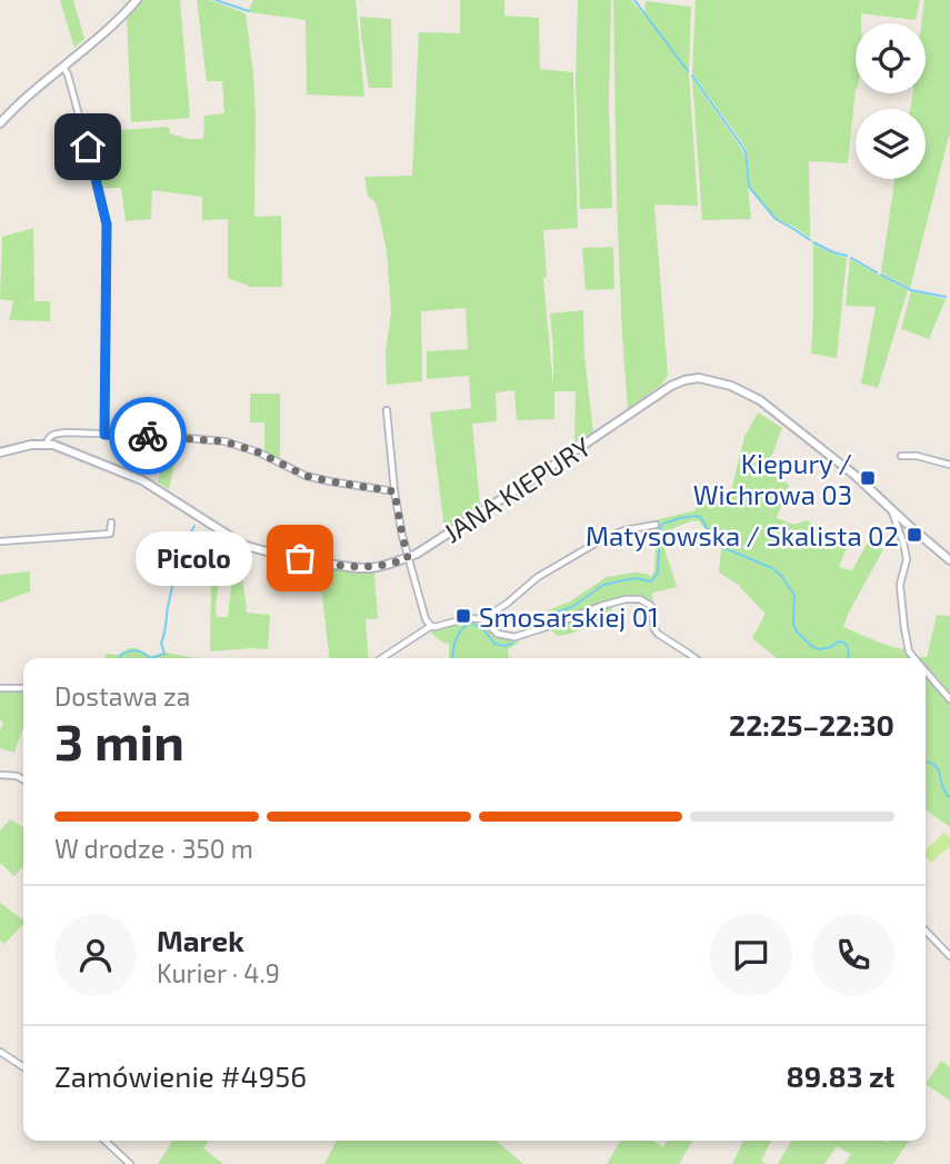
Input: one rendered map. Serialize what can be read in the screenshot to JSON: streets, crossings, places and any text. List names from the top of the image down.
{
  "streets": {
    "street": ["JANA KIEPURY"]
  },
  "places": {
    "transit": ["Kiepury / Wichrowa 03", "Matysowska / Skalista 02", "Smosarskiej 01"],
    "other": ["Picolo"]
  },
  "page": {
    "bubble": "Picolo",
    "heading": ["3 min", "Dostawa za", "22:25–22:30"],
    "panel": [
      "Marek",
      "Kurier · 4.9",
      "Zamówienie #4956",
      "89.83 zł"
    ],
    "bar": "W drodze · 350 m"
  }
}
